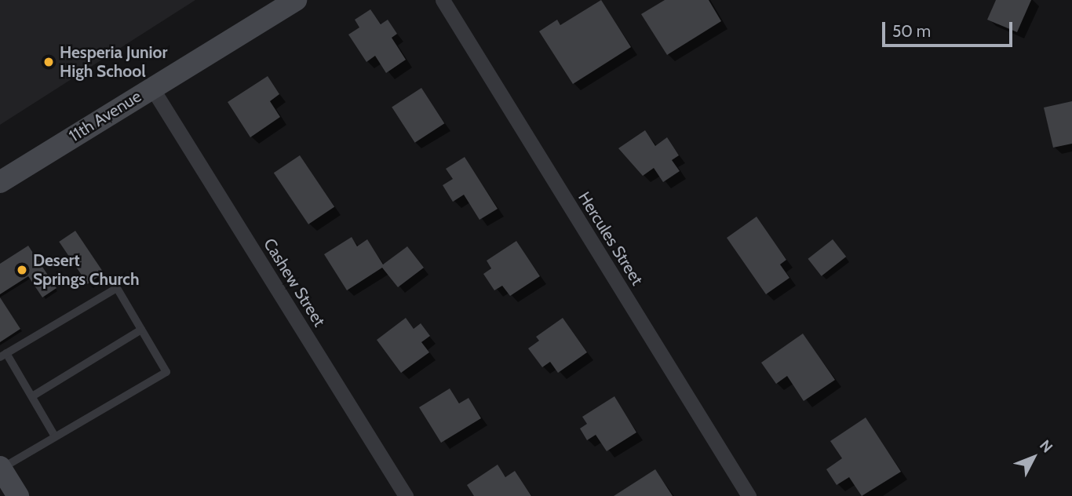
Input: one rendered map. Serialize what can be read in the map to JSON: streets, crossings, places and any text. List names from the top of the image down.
{
  "streets": {
    "main road": ["11th Avenue"],
    "street": ["Hercules Street", "Cashew Street"]
  },
  "crossings": [
    ["11th Avenue", "Cashew Street"]
  ],
  "places": ["Hesperia Junior High School", "Desert Springs Church"],
  "scale_bar": "50 m",
  "north": "top right"
}
